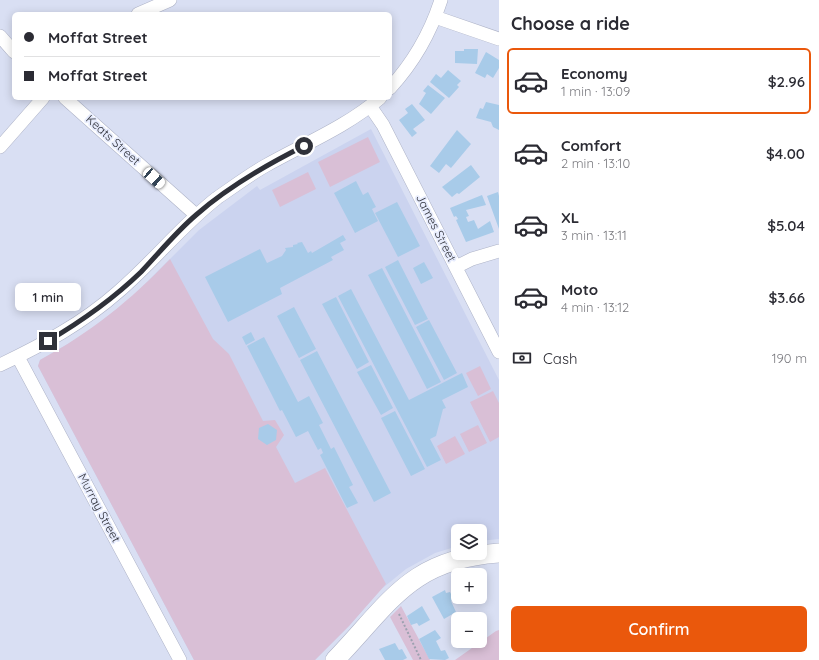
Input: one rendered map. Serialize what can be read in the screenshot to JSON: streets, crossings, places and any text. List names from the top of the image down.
{
  "streets": {
    "street": ["Keats Street", "James Street", "Murray Street"]
  },
  "page": {
    "heading": "Choose a ride",
    "banner": ["Moffat Street", "Moffat Street"],
    "list": [
      {
        "name": "Economy",
        "note": "1 min · 13:09",
        "value": "$2.96"
      },
      {
        "name": "Comfort",
        "note": "2 min · 13:10",
        "value": "$4.00"
      },
      {
        "name": "XL",
        "note": "3 min · 13:11",
        "value": "$5.04"
      },
      {
        "name": "Moto",
        "note": "4 min · 13:12",
        "value": "$3.66"
      }
    ],
    "bubble": "1 min",
    "pay": ["Cash", "190 m"],
    "map_buttons": ["+", "−"],
    "buttons": "Confirm"
  }
}
